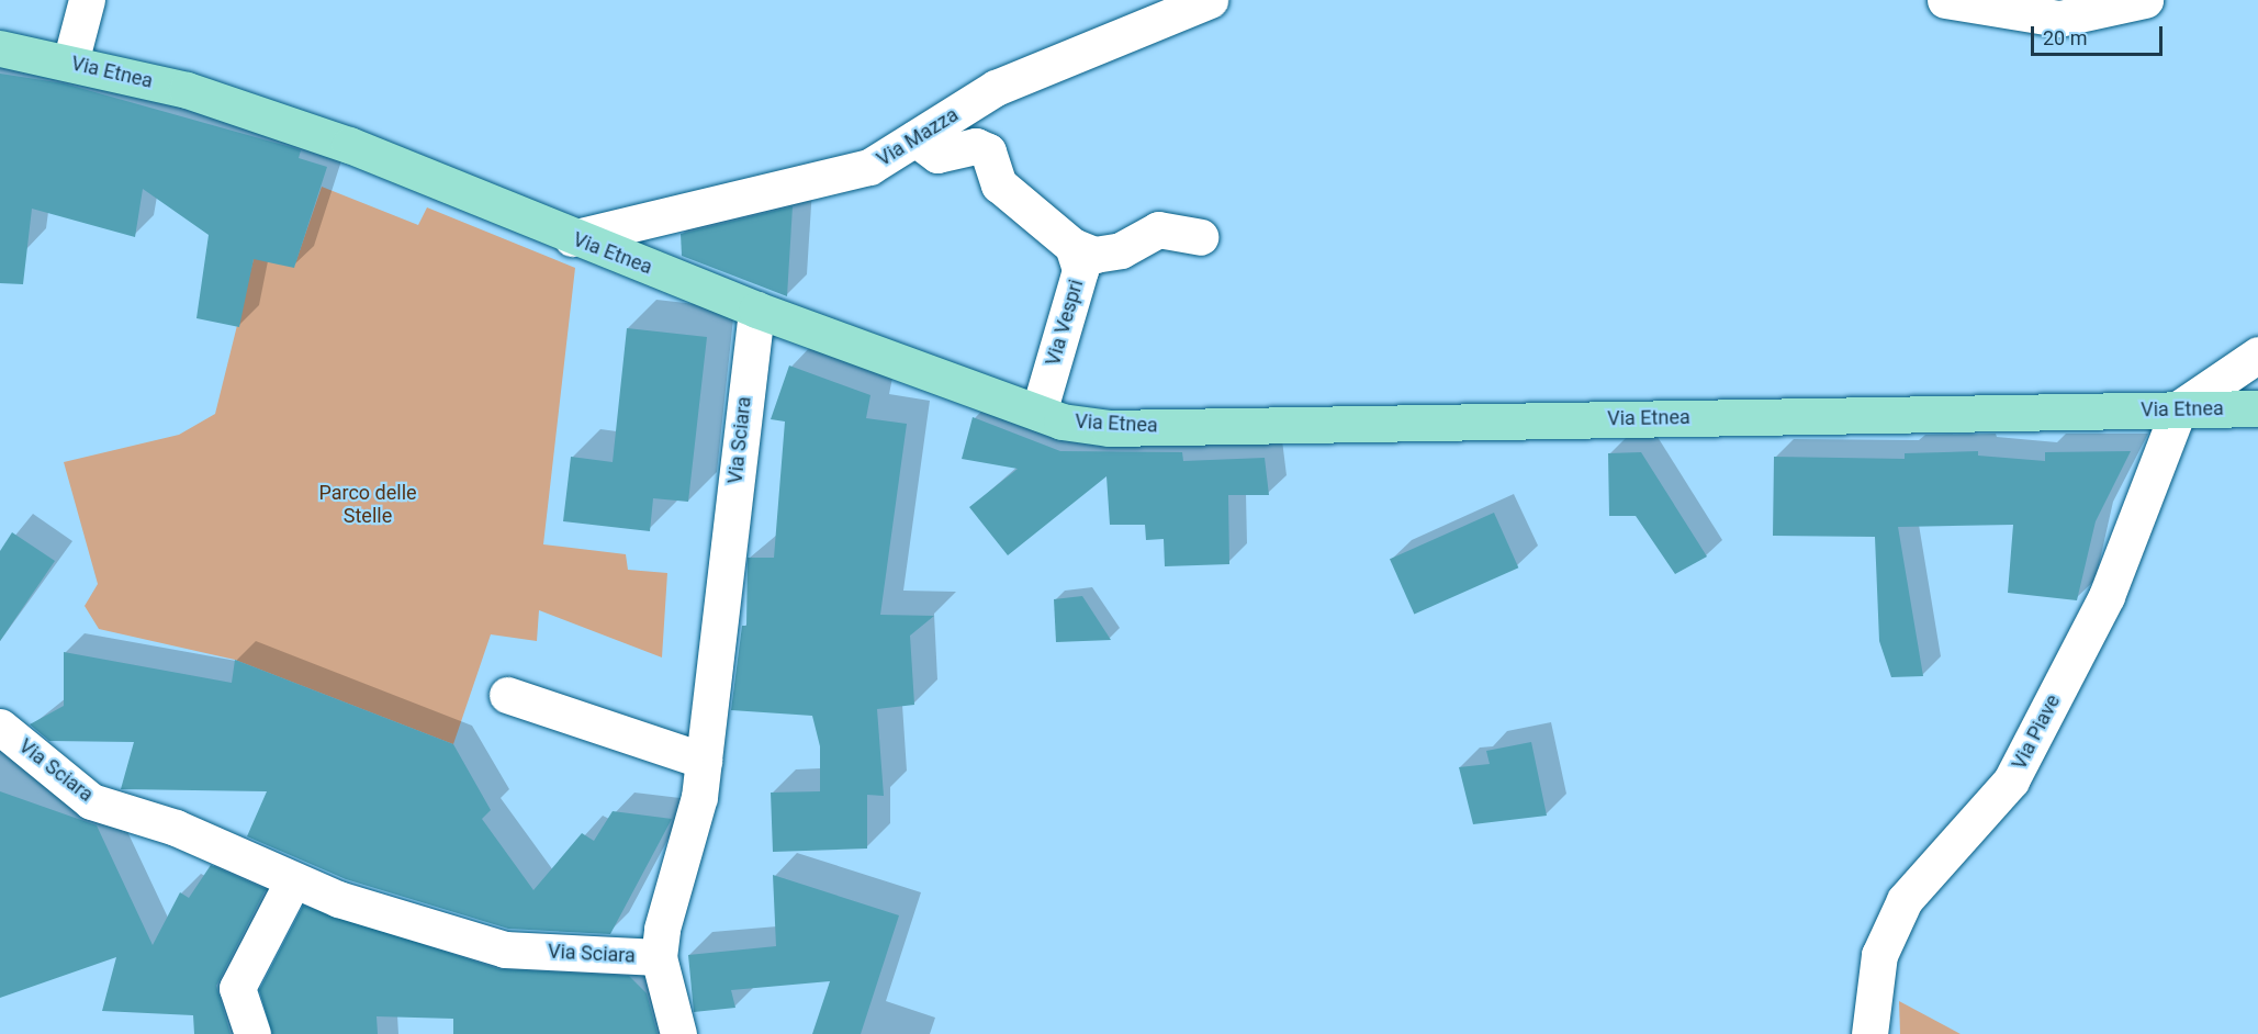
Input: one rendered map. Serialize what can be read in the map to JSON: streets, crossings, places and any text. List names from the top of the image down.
{
  "streets": {
    "main road": ["Via Etnea"],
    "street": [
      "Via Mazza",
      "Via Vespri",
      "Via Sciara",
      "Via Piave"
    ]
  },
  "crossings": [
    ["Via Etnea", "Via Mazza"],
    ["Via Etnea", "Via Vespri"],
    ["Via Etnea", "Via Sciara"],
    ["Via Etnea", "Via Piave"]
  ],
  "parks": ["Parco delle Stelle"],
  "scale_bar": "20 m"
}
